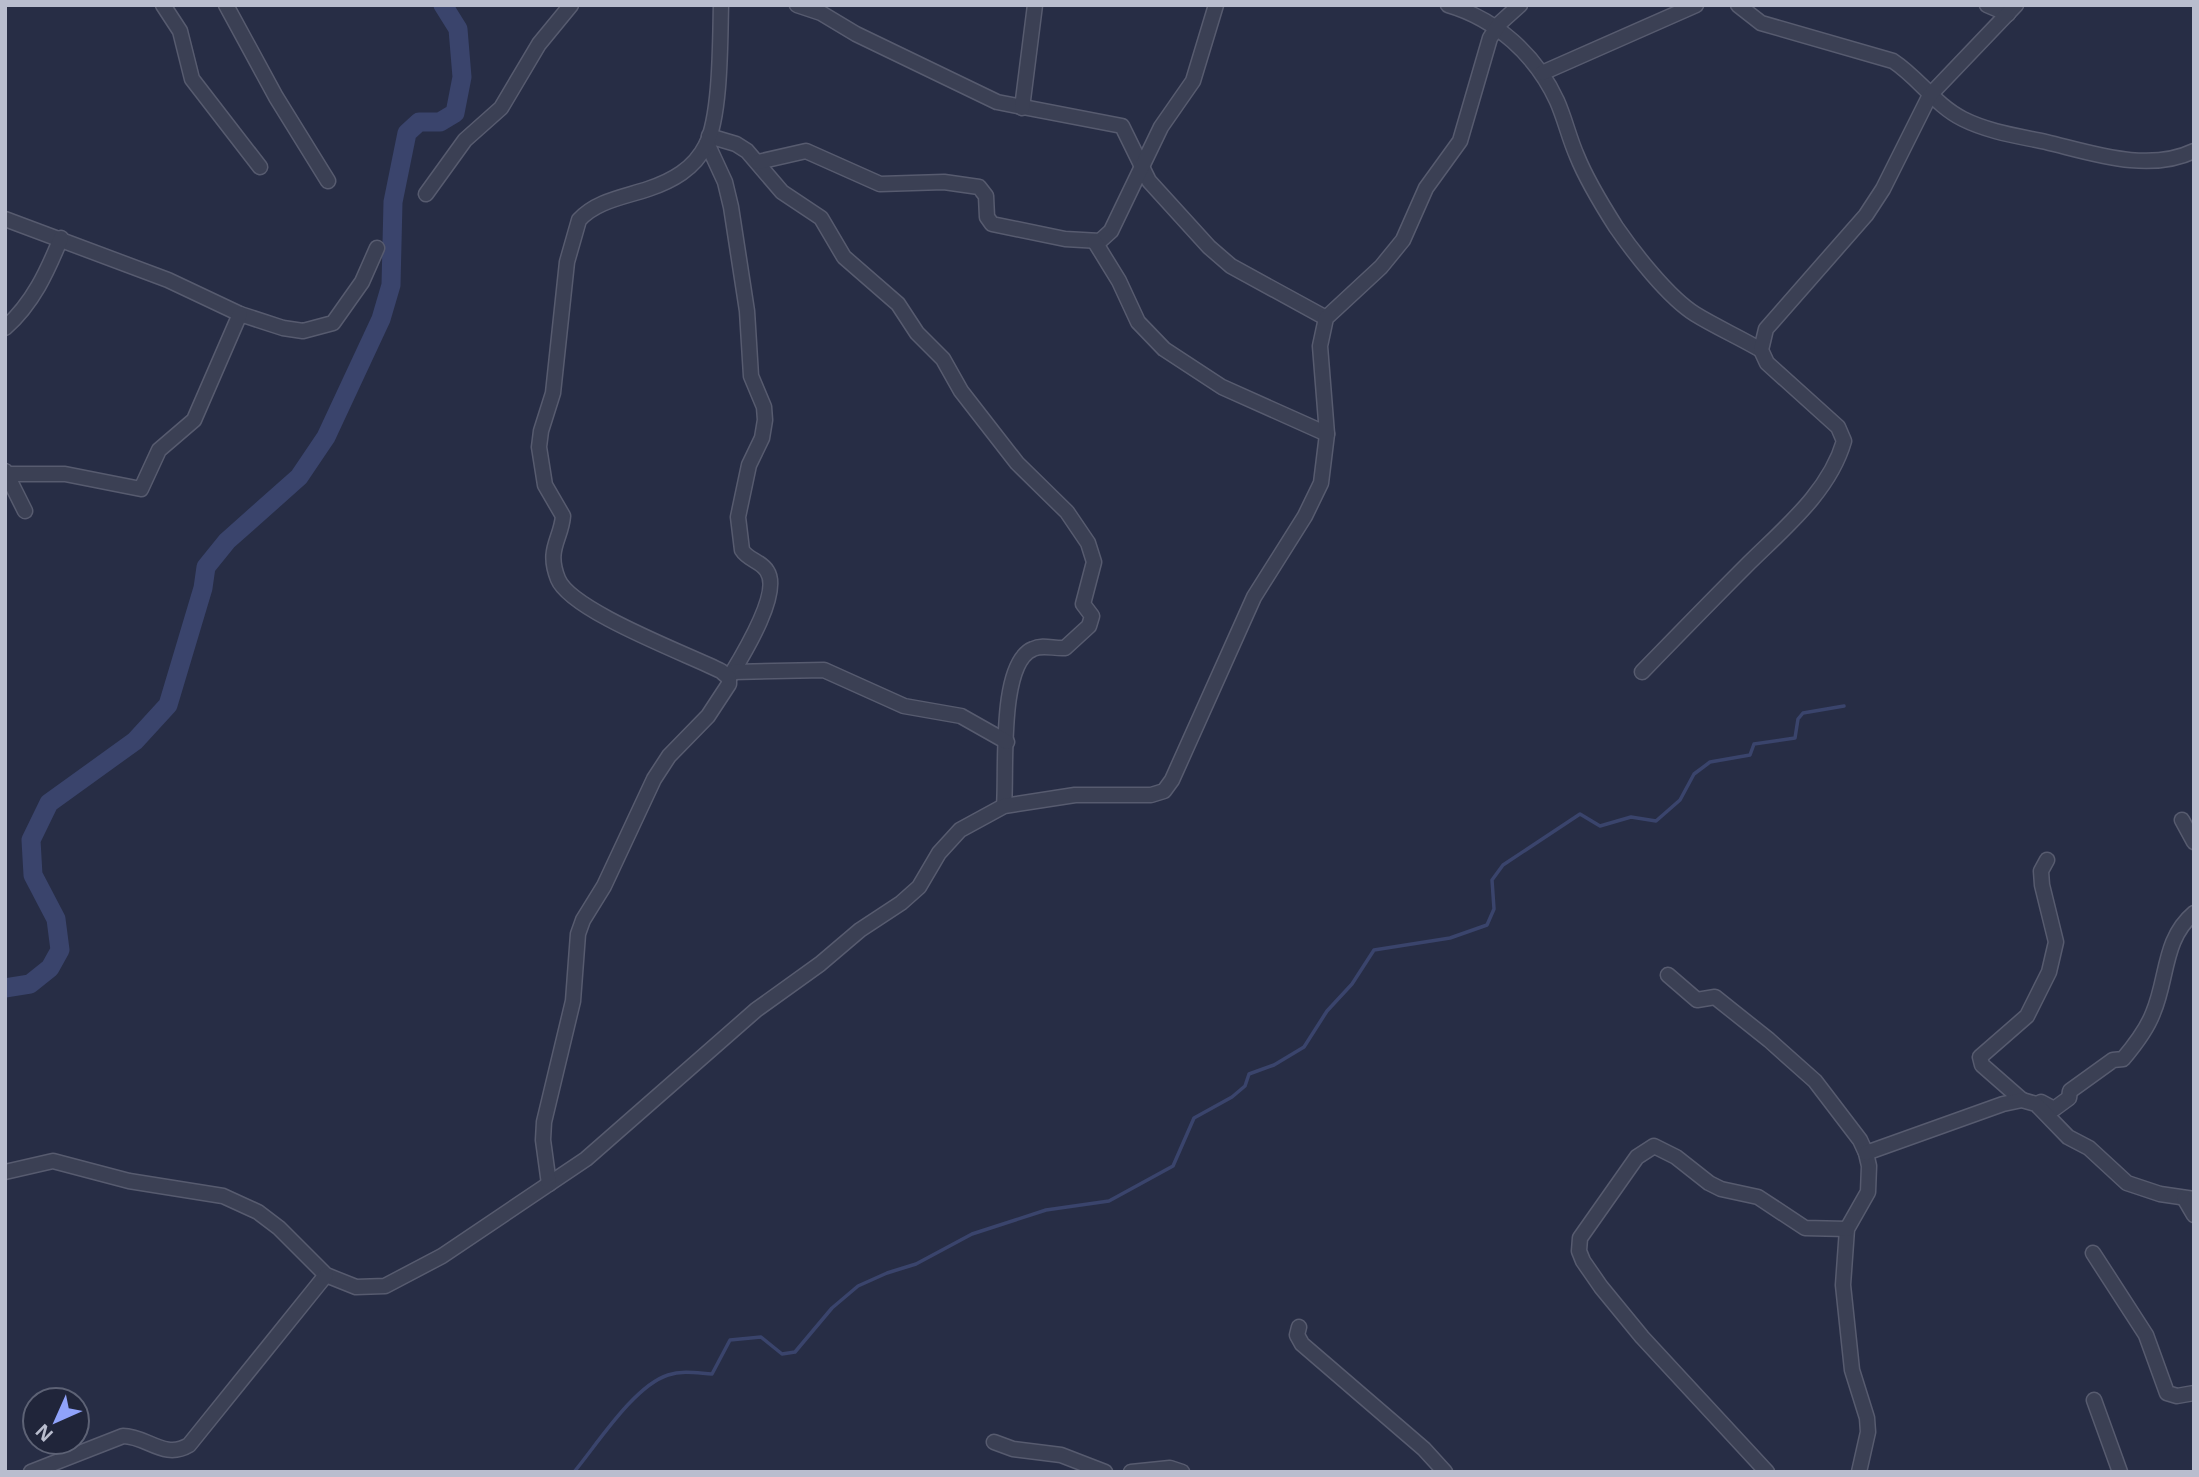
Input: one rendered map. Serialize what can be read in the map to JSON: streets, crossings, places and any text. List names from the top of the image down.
{
  "north": "bottom left"
}
